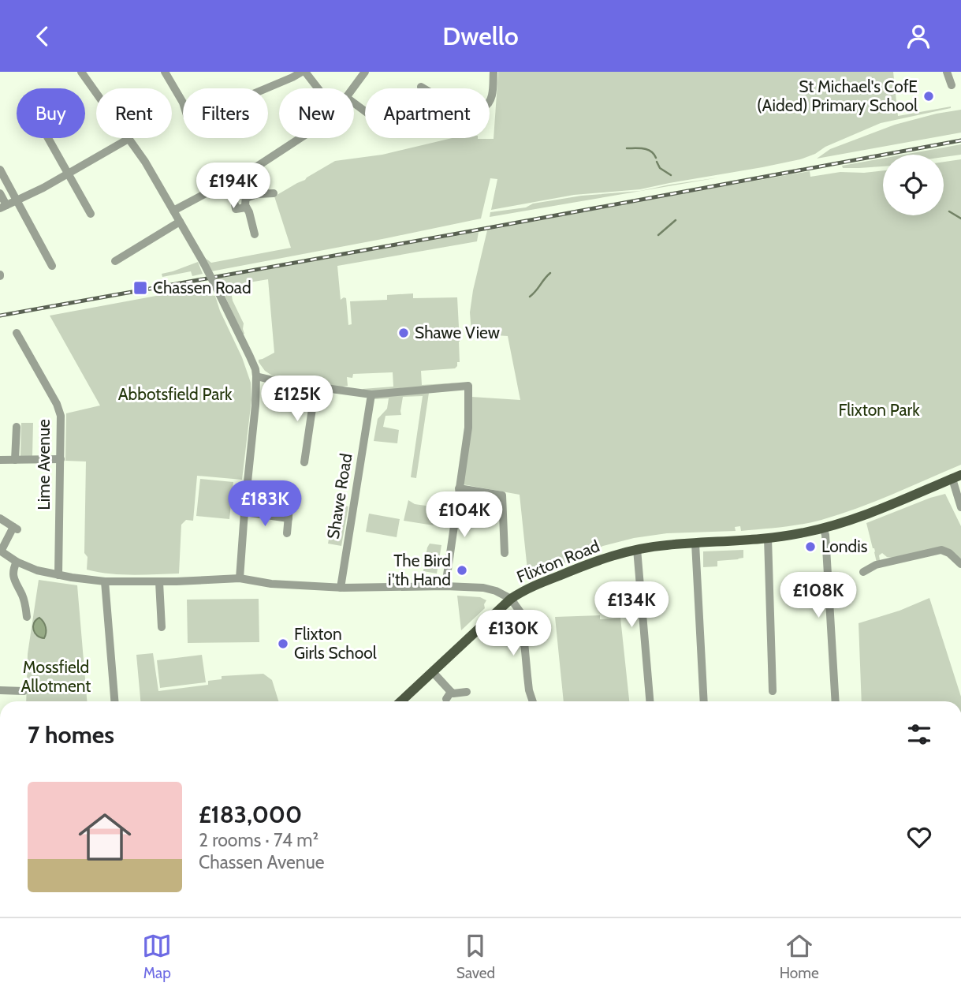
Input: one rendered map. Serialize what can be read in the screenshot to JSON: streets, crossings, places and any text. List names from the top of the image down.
{
  "streets": {
    "main road": ["Flixton Road"],
    "street": ["Lime Avenue", "Shawe Road"]
  },
  "crossings": [
    ["Lime Avenue", "Flixton Road"],
    ["Shawe Road", "Flixton Road"]
  ],
  "parks": ["Abbotsfield Park", "Flixton Park", "Mossfield Allotment"],
  "places": {
    "other": [
      "St Michael's CofE (Aided) Primary School",
      "Shawe View",
      "Londis",
      "The Bird i'th Hand",
      "Flixton Girls School"
    ],
    "transit": ["Chassen Road"]
  },
  "page": {
    "header": "Dwello",
    "chip": [
      "Buy",
      "Rent",
      "Filters",
      "New",
      "Apartment"
    ],
    "price": [
      "£194K",
      "£125K",
      "£183K",
      "£104K",
      "£108K",
      "£134K",
      "£130K"
    ],
    "heading": "7 homes",
    "list": [
      {
        "name": "£183,000",
        "note": "2 rooms · 74 m² · Chassen Avenue"
      }
    ],
    "tabs": ["Map", "Saved", "Home"]
  }
}
